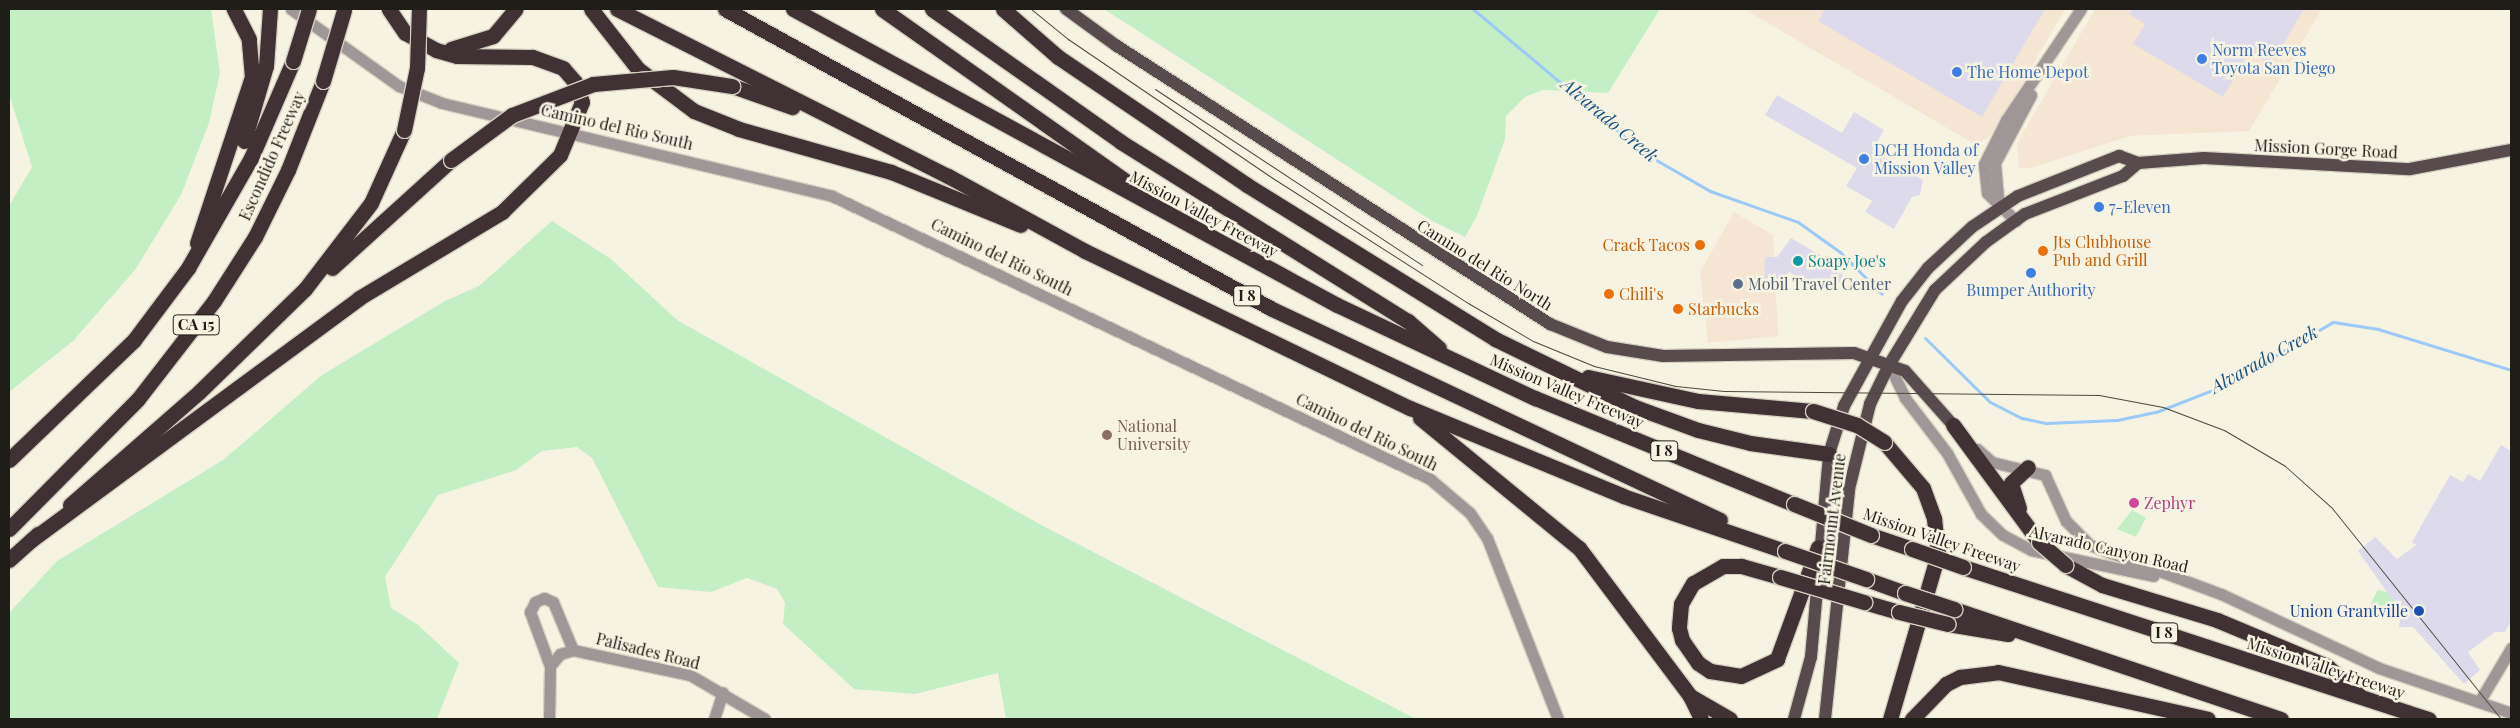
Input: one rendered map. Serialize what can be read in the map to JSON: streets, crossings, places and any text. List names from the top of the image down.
{
  "streets": {
    "highway": [
      "Escondido Freeway",
      "Mission Valley Freeway",
      "I 8",
      "CA 15"
    ],
    "main road": ["Mission Gorge Road", "Camino del Rio North", "Fairmount Avenue"],
    "street": ["Camino del Rio South", "Alvarado Canyon Road", "Palisades Road"]
  },
  "crossings": [
    ["Camino del Rio South", "Escondido Freeway"],
    ["Mission Gorge Road", "Fairmount Avenue"],
    ["Camino del Rio North", "Fairmount Avenue"],
    ["Camino del Rio North", "Alvarado Canyon Road"],
    ["Fairmount Avenue", "Alvarado Canyon Road"]
  ],
  "water": ["Alvarado Creek"],
  "places": [
    "Norm Reeves Toyota San Diego",
    "The Home Depot",
    "DCH Honda of Mission Valley",
    "7-Eleven",
    "Crack Tacos",
    "Jts Clubhouse Pub and Grill",
    "Soapy Joe's",
    "Bumper Authority",
    "Mobil Travel Center",
    "Chili's",
    "Starbucks",
    "National University",
    "Zephyr",
    "Union Grantville"
  ]
}
